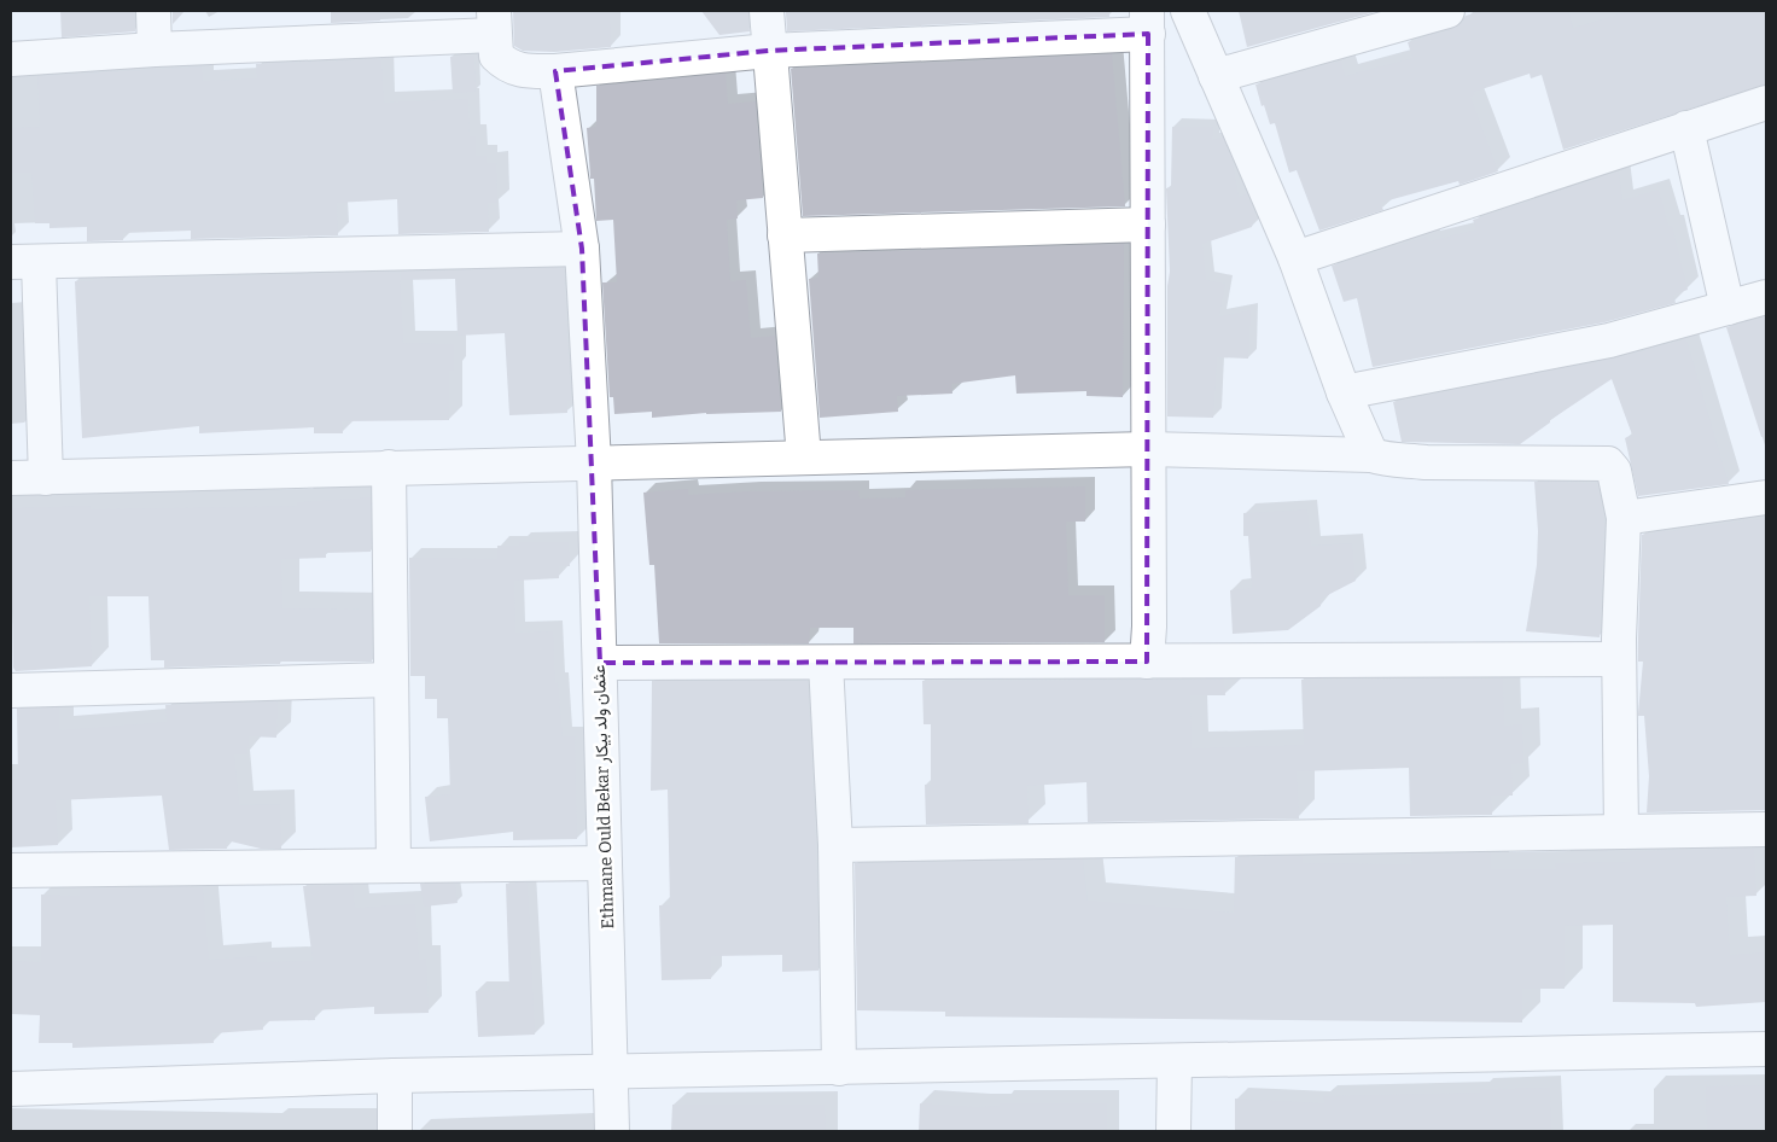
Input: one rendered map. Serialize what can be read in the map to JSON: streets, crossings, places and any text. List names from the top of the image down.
{
  "streets": {
    "street": ["Ethmane Ould Bekar عثمان ولد بيكار"]
  }
}
